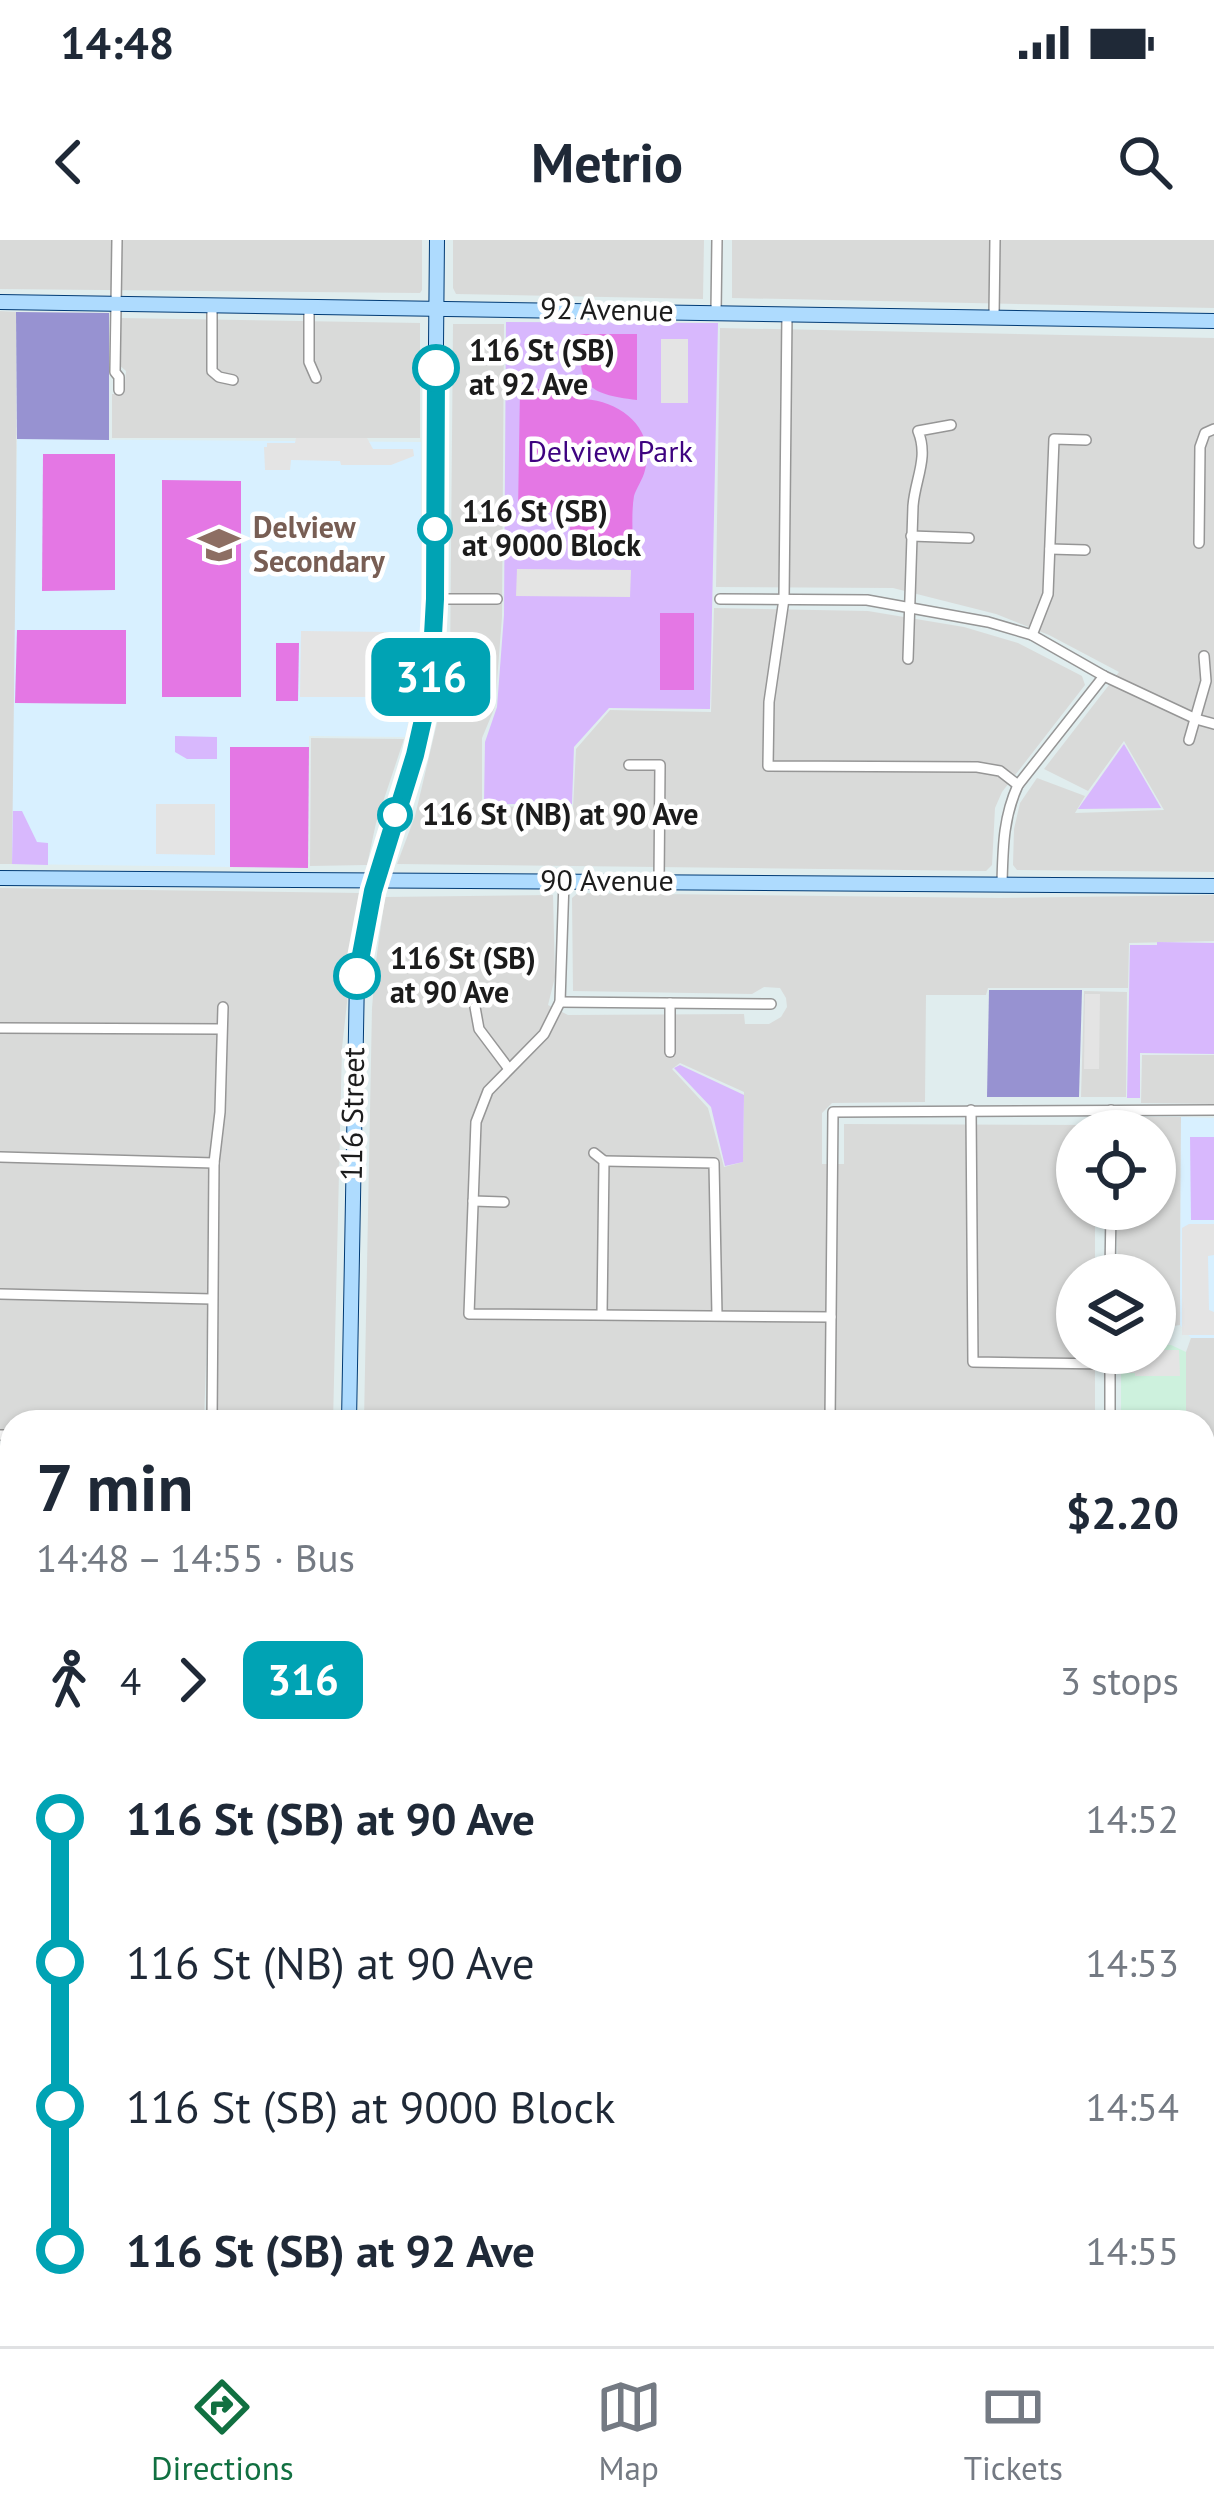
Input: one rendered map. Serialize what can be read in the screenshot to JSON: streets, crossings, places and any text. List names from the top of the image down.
{
  "streets": {
    "street": ["92 Avenue", "90 Avenue", "116 Street"]
  },
  "crossings": [
    ["92 Avenue", "116 Street"],
    ["90 Avenue", "116 Street"]
  ],
  "parks": ["Delview Park"],
  "places": {
    "other": [
      "116 St (SB) at 92 Ave",
      "116 St (SB) at 9000 Block",
      "116 St (NB) at 90 Ave",
      "116 St (SB) at 90 Ave"
    ],
    "school or university": ["Delview Secondary"]
  },
  "lines": ["bus line 316"],
  "page": {
    "status": "14:48",
    "header": "Metrio",
    "on_map": "316",
    "heading": ["7 min", "14:48 – 14:55 · Bus", "$2.20"],
    "legs": ["4", "316", "3 stops"],
    "list": [
      {
        "name": "116 St (SB) at 90 Ave",
        "value": "14:52"
      },
      {
        "name": "116 St (NB) at 90 Ave",
        "value": "14:53"
      },
      {
        "name": "116 St (SB) at 9000 Block",
        "value": "14:54"
      },
      {
        "name": "116 St (SB) at 92 Ave",
        "value": "14:55"
      }
    ],
    "tabs": ["Directions", "Map", "Tickets"]
  }
}
